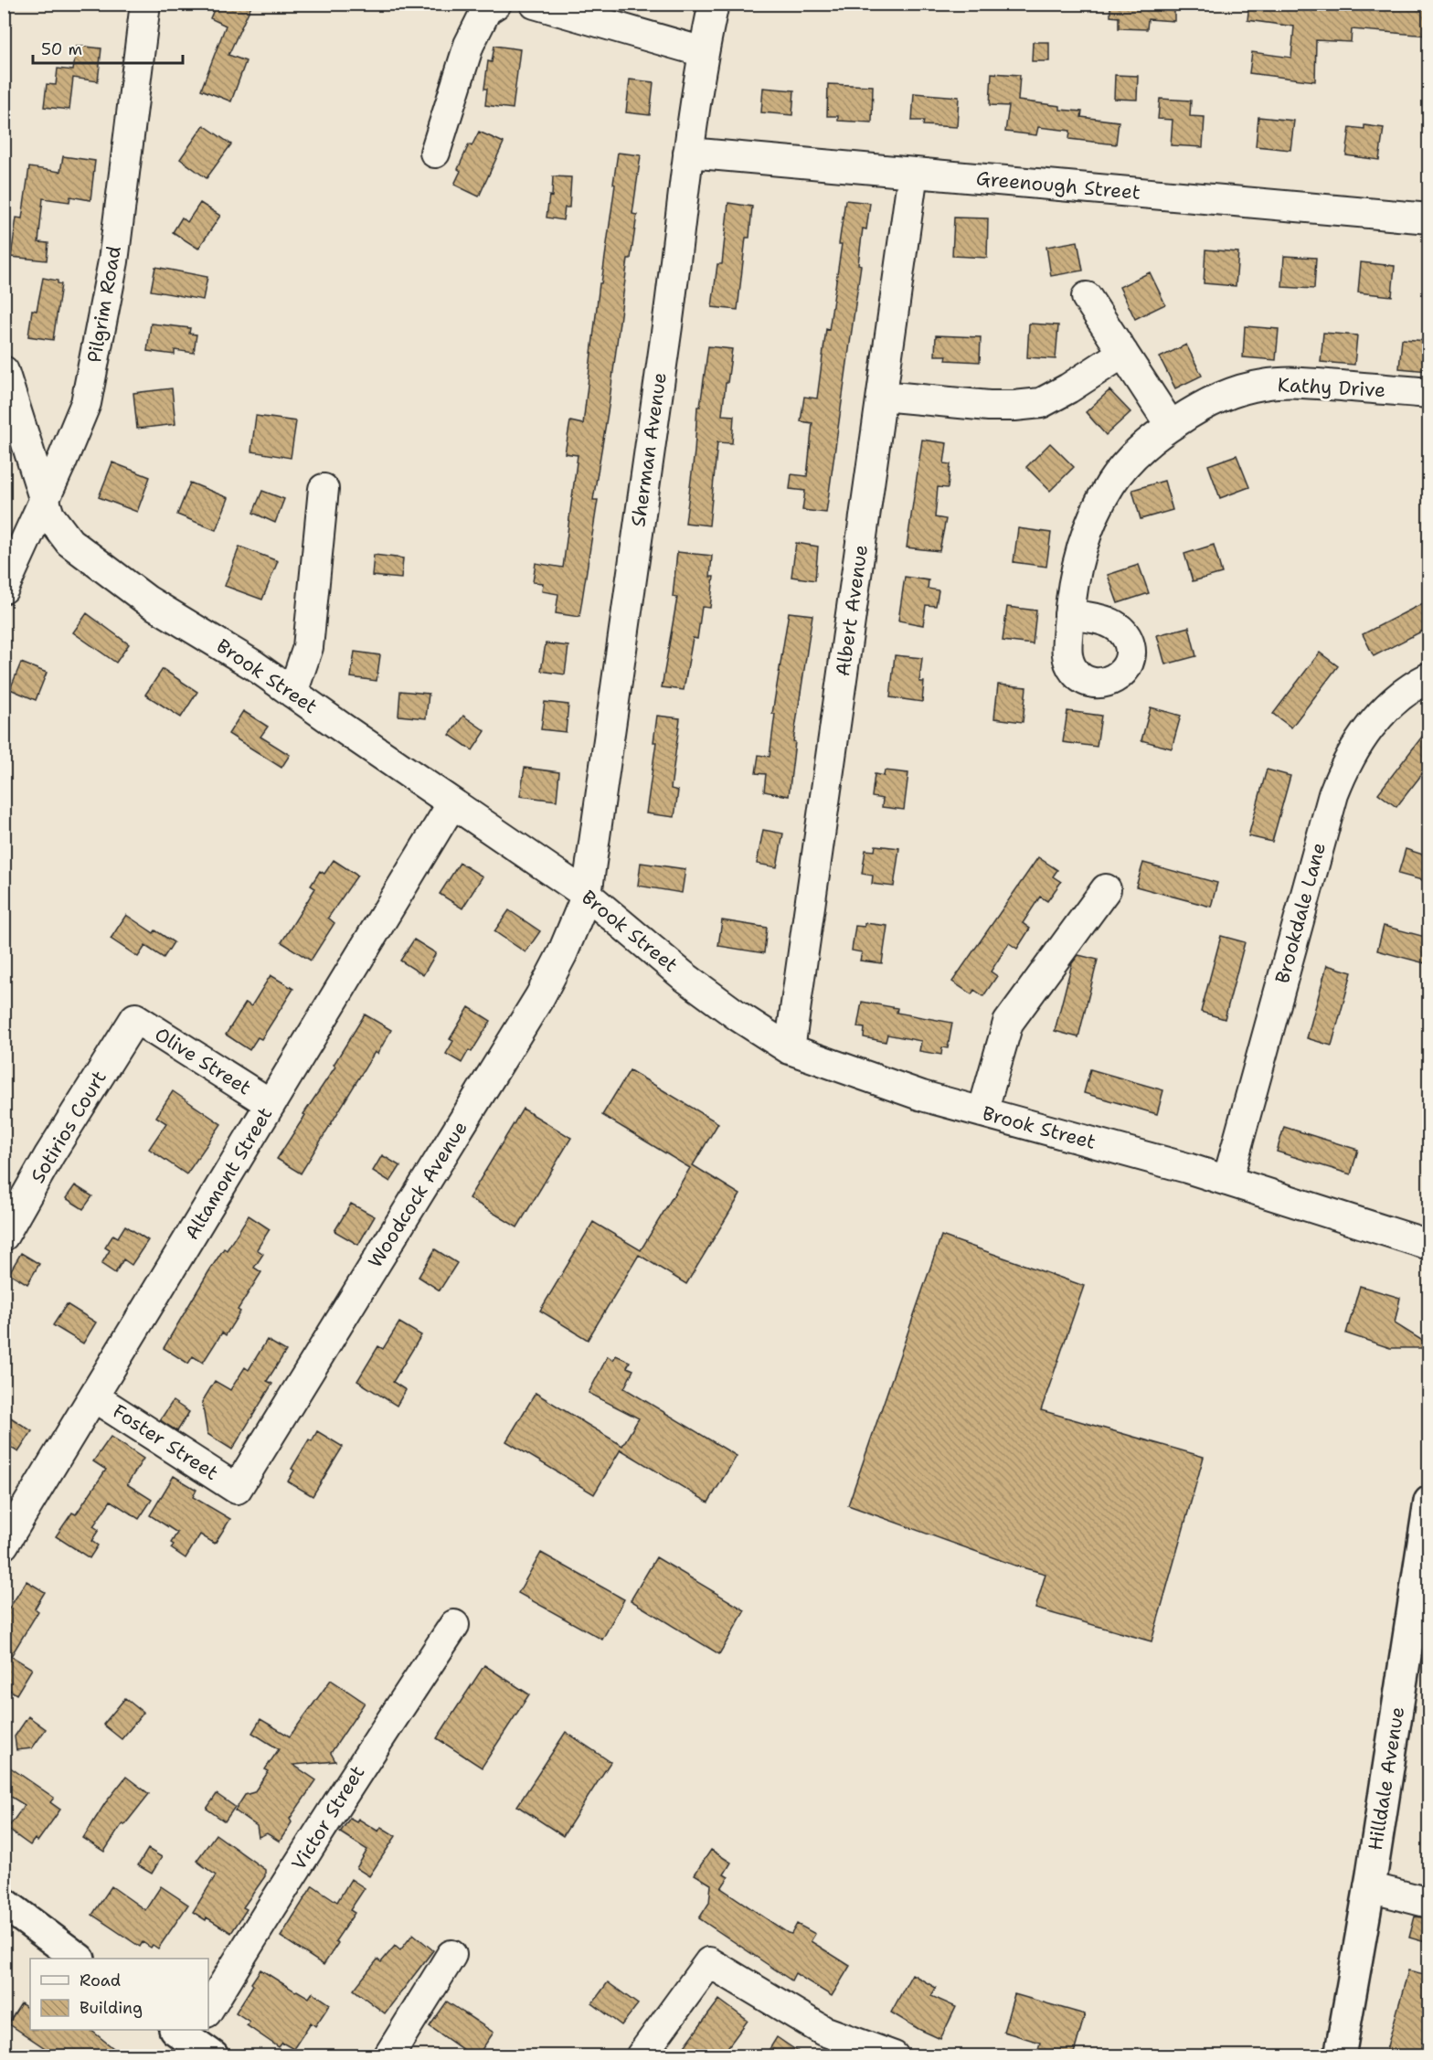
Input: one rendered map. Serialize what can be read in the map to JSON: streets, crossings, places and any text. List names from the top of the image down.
{
  "streets": {
    "main road": ["Hilldale Avenue"],
    "street": [
      "Greenough Street",
      "Pilgrim Road",
      "Kathy Drive",
      "Sherman Avenue",
      "Albert Avenue",
      "Brook Street",
      "Brookdale Lane",
      "Olive Street",
      "Sotirios Court",
      "Altamont Street",
      "Woodcock Avenue",
      "Foster Street",
      "Victor Street"
    ]
  },
  "crossings": [
    ["Greenough Street", "Sherman Avenue"],
    ["Greenough Street", "Albert Avenue"],
    ["Pilgrim Road", "Brook Street"],
    ["Sherman Avenue", "Brook Street"],
    ["Sherman Avenue", "Woodcock Avenue"],
    ["Albert Avenue", "Brook Street"],
    ["Brook Street", "Brookdale Lane"],
    ["Brook Street", "Altamont Street"],
    ["Brook Street", "Woodcock Avenue"],
    ["Olive Street", "Sotirios Court"],
    ["Olive Street", "Altamont Street"],
    ["Altamont Street", "Foster Street"],
    ["Woodcock Avenue", "Foster Street"]
  ],
  "legend": ["Road", "Building"],
  "scale_bar": "50 m"
}
